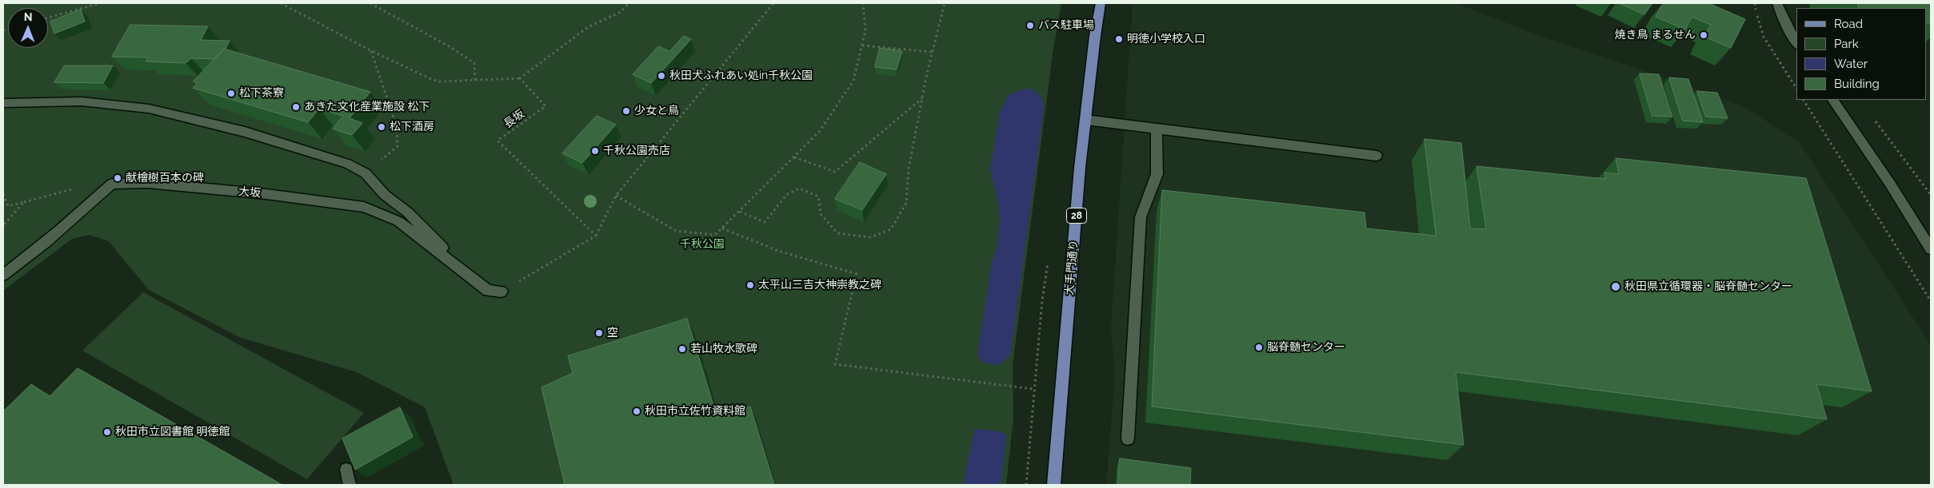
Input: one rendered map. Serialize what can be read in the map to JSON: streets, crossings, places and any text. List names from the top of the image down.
{
  "streets": {
    "main road": ["28", "大手門通り"],
    "street": ["大坂"],
    "path": ["長坂"]
  },
  "parks": ["千秋公園"],
  "places": [
    "バス駐車場",
    "焼き鳥 まるせん",
    "明徳小学校入口",
    "秋田犬ふれあい処in千秋公園",
    "松下茶寮",
    "あきた文化産業施設 松下",
    "少女と鳥",
    "松下酒房",
    "千秋公園売店",
    "献檜樹百本の碑",
    "太平山三吉大神崇教之碑",
    "秋田県立循環器・脳脊髄センター",
    "空",
    "脳脊髄センター",
    "若山牧水歌碑",
    "秋田市立佐竹資料館",
    "秋田市立図書館 明徳館"
  ],
  "legend": [
    "Road",
    "Park",
    "Water",
    "Building"
  ],
  "north": "top"
}
